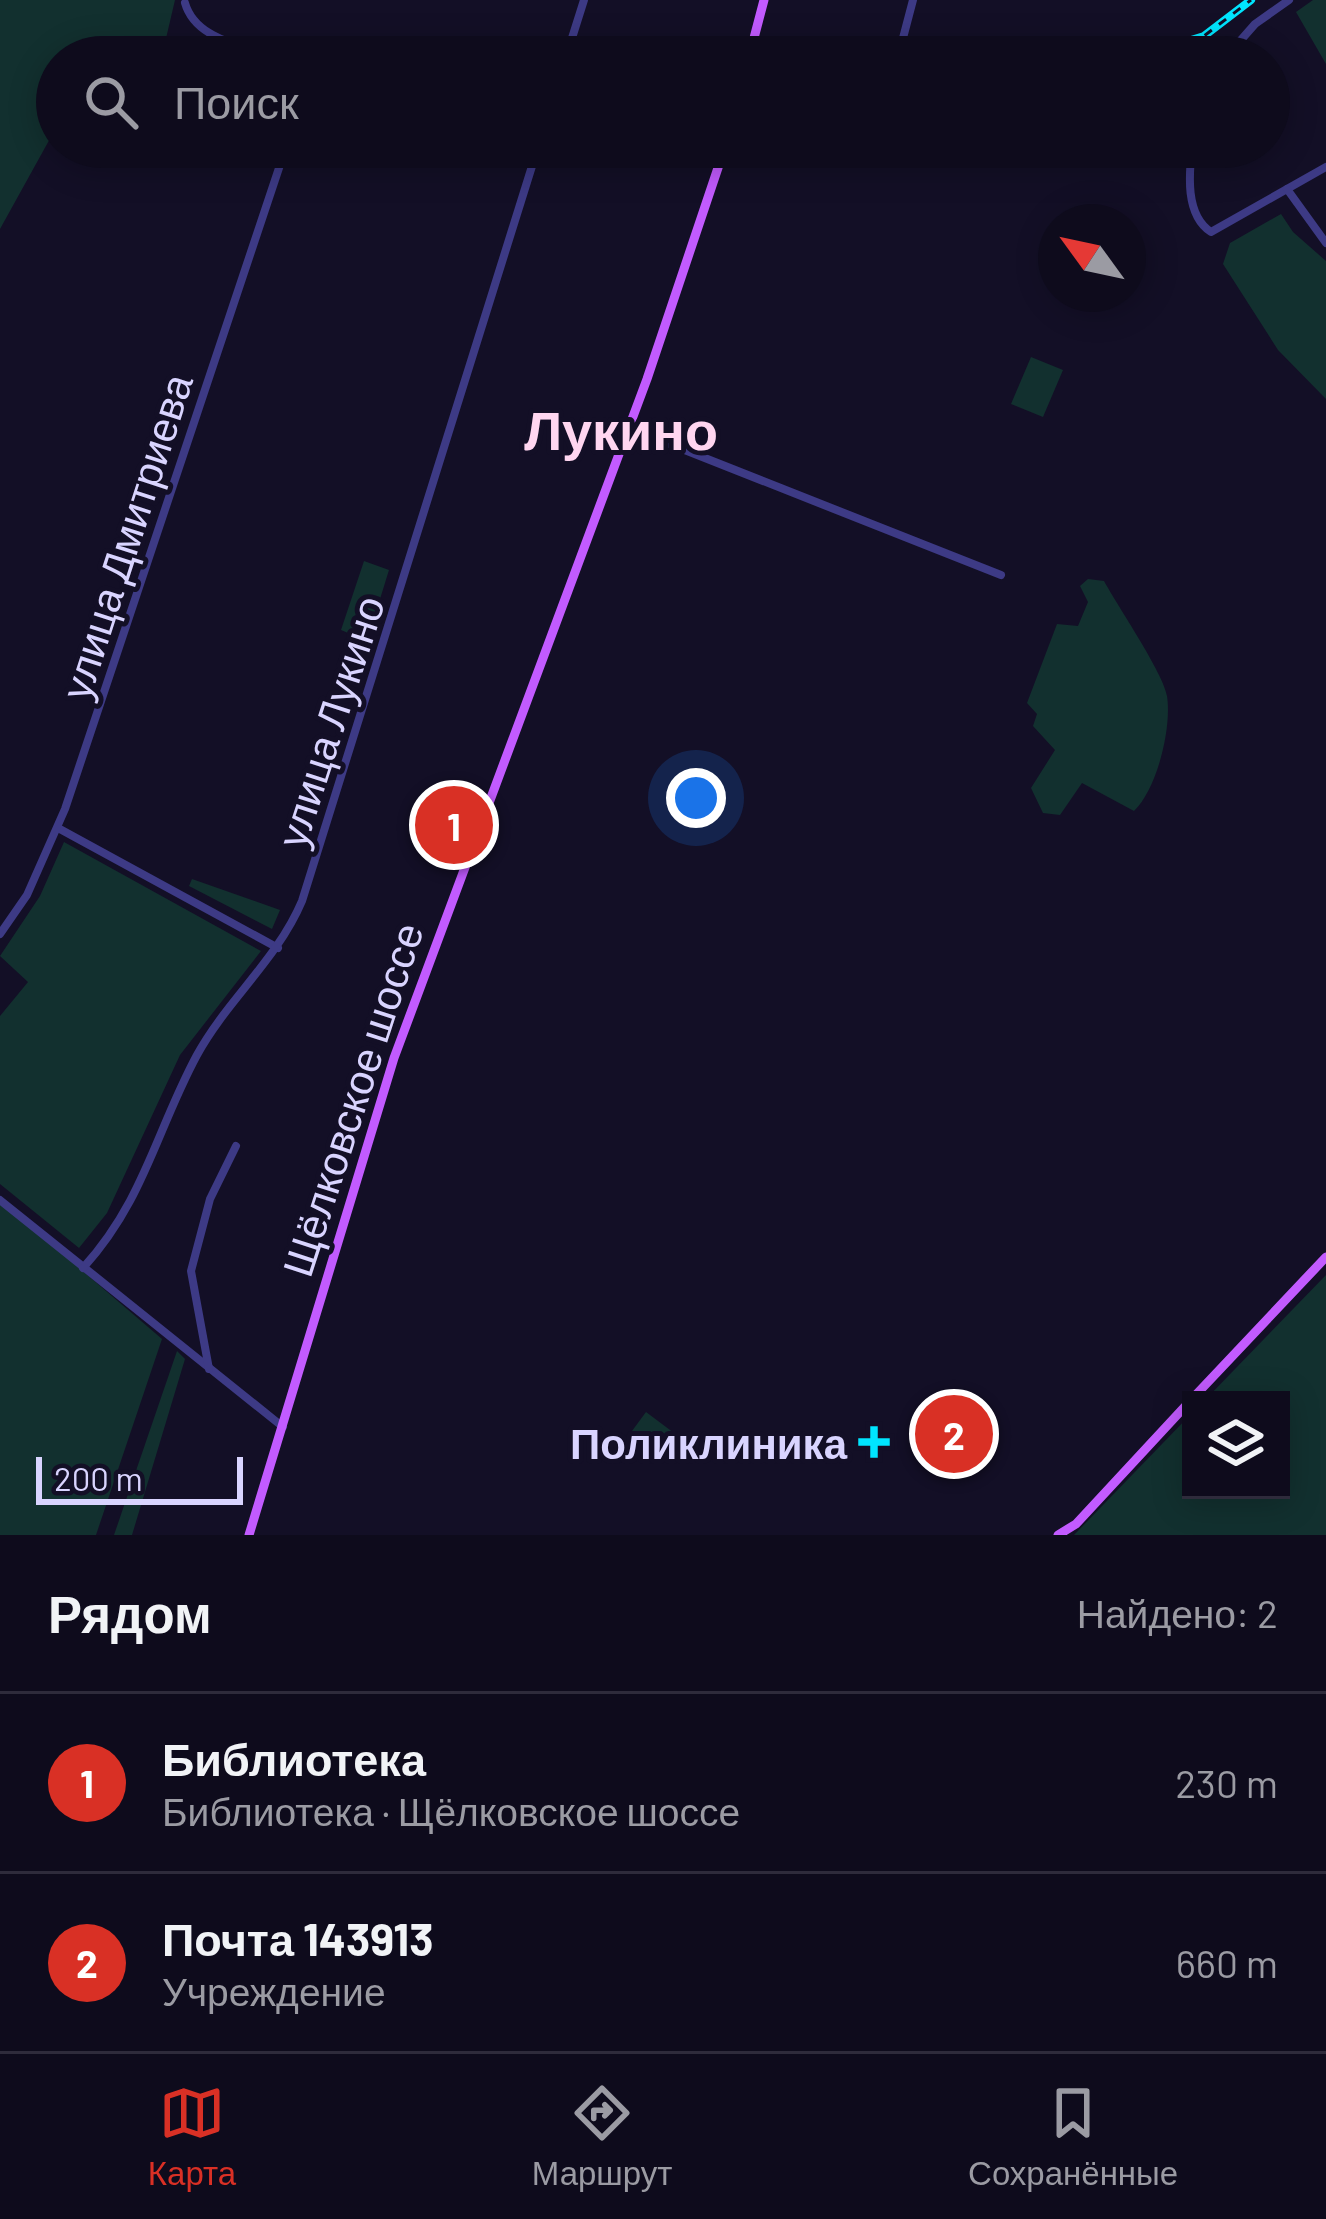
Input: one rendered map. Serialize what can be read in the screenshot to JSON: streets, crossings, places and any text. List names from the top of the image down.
{
  "streets": {
    "main road": ["Щёлковское шоссе"],
    "street": ["улица Дмитриева", "улица Лукино"]
  },
  "districts": ["Лукино"],
  "places": {
    "health": ["Поликлиника"]
  },
  "scale_bar": "200 m",
  "north": "top left",
  "page": {
    "search": "Поиск",
    "pins": ["1", "2"],
    "scale": "200 m",
    "heading": ["Рядом", "Найдено: 2"],
    "list": [
      {
        "mark": "1",
        "name": "Библиотека",
        "note": "Библиотека · Щёлковское шоссе",
        "value": "230 m"
      },
      {
        "mark": "2",
        "name": "Почта 143913",
        "note": "Учреждение",
        "value": "660 m"
      }
    ],
    "nav": ["Карта", "Маршрут", "Сохранённые"]
  }
}
